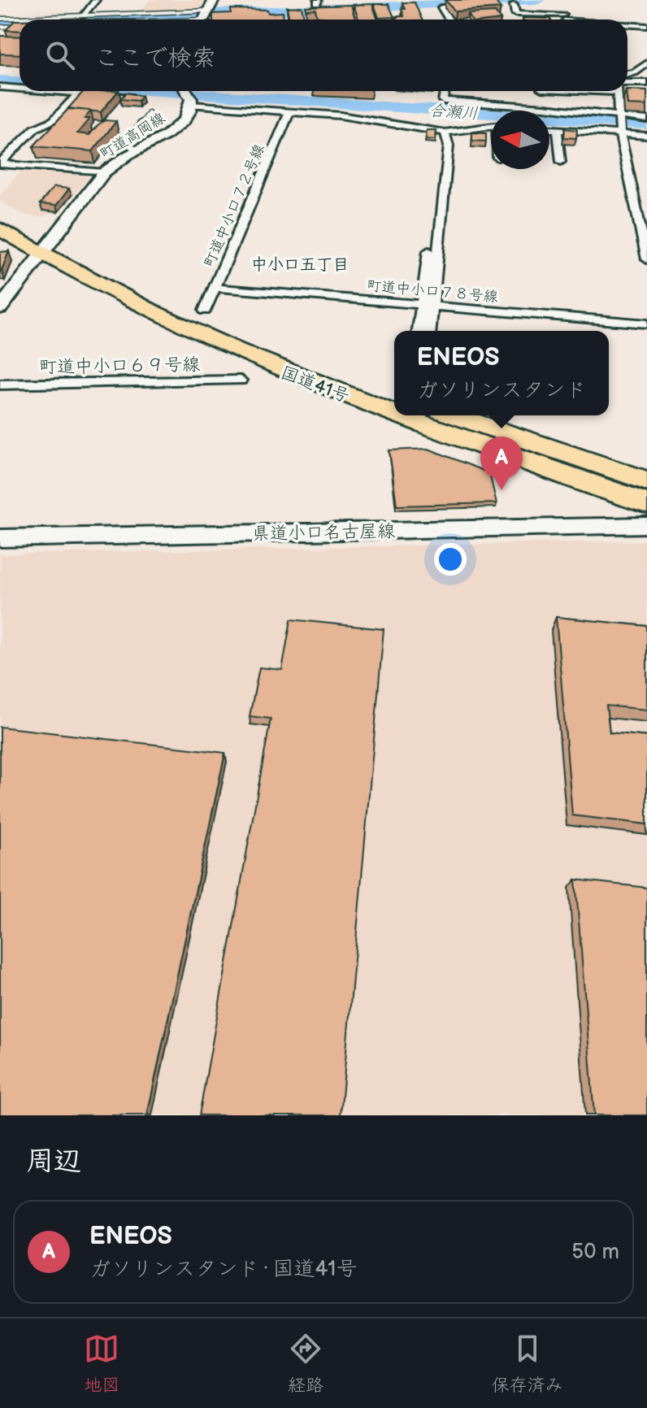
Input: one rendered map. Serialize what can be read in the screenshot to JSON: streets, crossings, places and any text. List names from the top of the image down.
{
  "streets": {
    "highway": ["国道41号"],
    "main road": ["町道高岡線", "県道小口名古屋線"],
    "street": ["町道中小口７２号線", "町道中小口７８号線", "町道中小口６９号線"]
  },
  "crossings": [
    ["町道高岡線", "国道41号"],
    ["町道中小口７２号線", "町道中小口７８号線"]
  ],
  "districts": ["中小口五丁目"],
  "water": ["合瀬川"],
  "north": "left",
  "page": {
    "search": "ここで検索",
    "popup": ["ENEOS", "ガソリンスタンド"],
    "pins": "A",
    "heading": "周辺",
    "list": [
      {
        "mark": "A",
        "name": "ENEOS",
        "note": "ガソリンスタンド · 国道41号",
        "value": "50 m"
      }
    ],
    "nav": ["地図", "経路", "保存済み"]
  }
}
